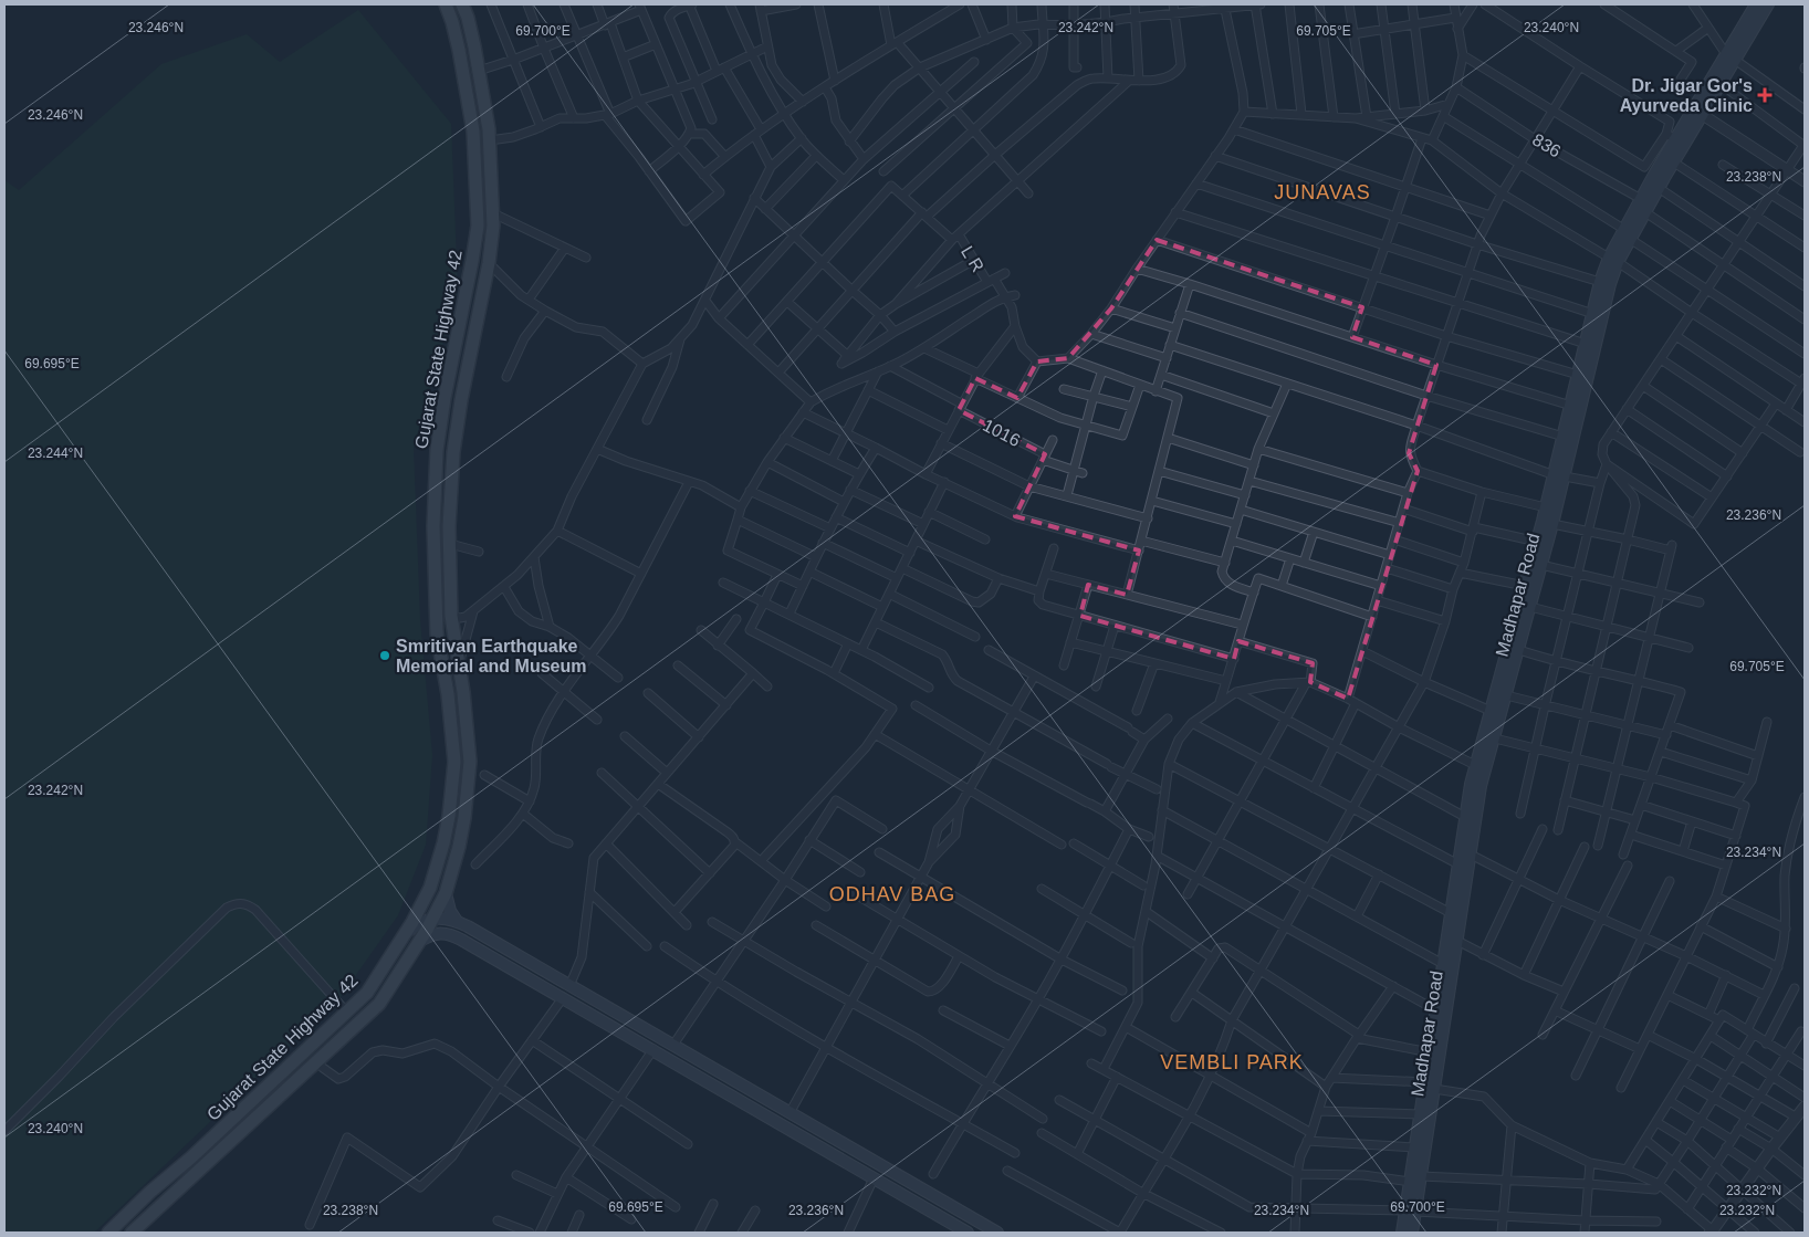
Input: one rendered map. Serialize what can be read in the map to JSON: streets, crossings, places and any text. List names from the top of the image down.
{
  "streets": {
    "main road": ["Gujarat State Highway 42", "Madhapar Road"],
    "street": ["836", "L R", "1016"]
  },
  "crossings": [
    ["836", "Madhapar Road"]
  ],
  "districts": ["JUNAVAS", "ODHAV BAG", "VEMBLI PARK"],
  "places": {
    "health": ["Dr. Jigar Gor's Ayurveda Clinic"],
    "other": ["Smritivan Earthquake Memorial and Museum"]
  },
  "coordinates": [
    "23.246°N",
    "23.242°N",
    "23.240°N",
    "69.700°E",
    "69.705°E",
    "23.238°N",
    "69.695°E",
    "23.244°N",
    "23.236°N",
    "23.234°N",
    "23.232°N"
  ]
}
